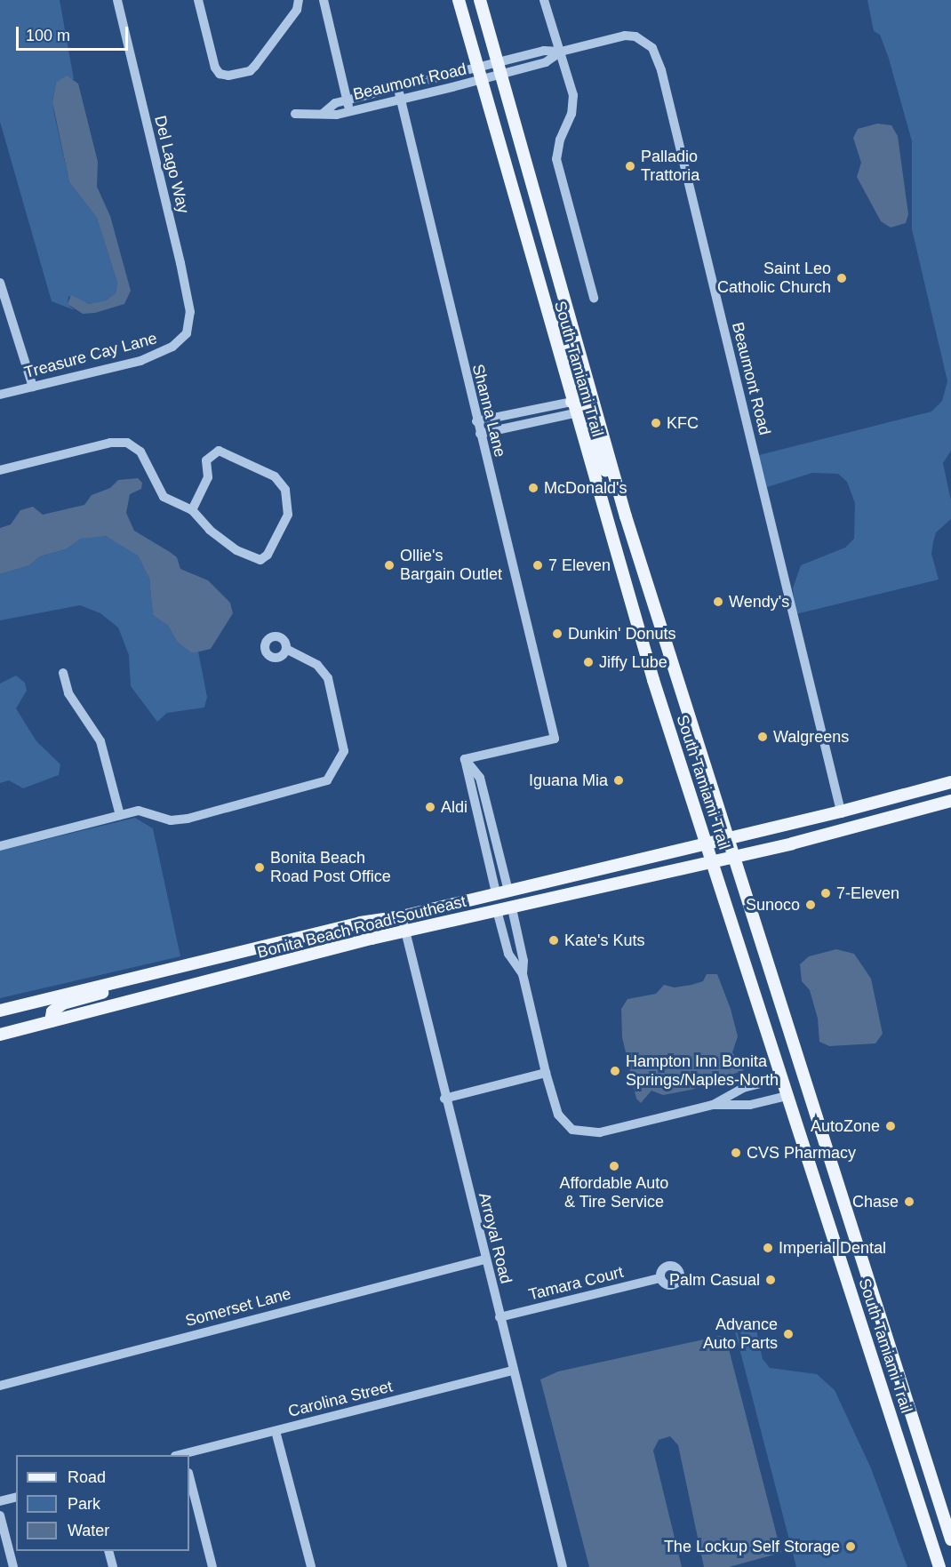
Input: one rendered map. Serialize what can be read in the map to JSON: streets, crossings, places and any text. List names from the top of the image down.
{
  "streets": {
    "main road": ["South Tamiami Trail", "Bonita Beach Road Southeast"],
    "street": [
      "Beaumont Road",
      "Del Lago Way",
      "Treasure Cay Lane",
      "Shanna Lane",
      "Arroyal Road",
      "Tamara Court",
      "Somerset Lane",
      "Carolina Street"
    ]
  },
  "crossings": [
    ["Beaumont Road", "South Tamiami Trail"],
    ["Beaumont Road", "Shanna Lane"],
    ["Beaumont Road", "Bonita Beach Road Southeast"],
    ["Del Lago Way", "Treasure Cay Lane"],
    ["South Tamiami Trail", "Bonita Beach Road Southeast"],
    ["Bonita Beach Road Southeast", "Arroyal Road"],
    ["Arroyal Road", "Tamara Court"],
    ["Arroyal Road", "Somerset Lane"],
    ["Arroyal Road", "Carolina Street"]
  ],
  "places": [
    "Palladio Trattoria",
    "Saint Leo Catholic Church",
    "KFC",
    "McDonald's",
    "Ollie's Bargain Outlet",
    "7 Eleven",
    "Wendy's",
    "Dunkin' Donuts",
    "Jiffy Lube",
    "Walgreens",
    "Iguana Mia",
    "Aldi",
    "Bonita Beach Road Post Office",
    "7-Eleven",
    "Sunoco",
    "Kate's Kuts",
    "Hampton Inn Bonita Springs/Naples-North",
    "AutoZone",
    "CVS Pharmacy",
    "Affordable Auto & Tire Service",
    "Chase",
    "Imperial Dental",
    "Palm Casual",
    "Advance Auto Parts",
    "The Lockup Self Storage"
  ],
  "legend": ["Road", "Park", "Water"],
  "scale_bar": "100 m"
}
